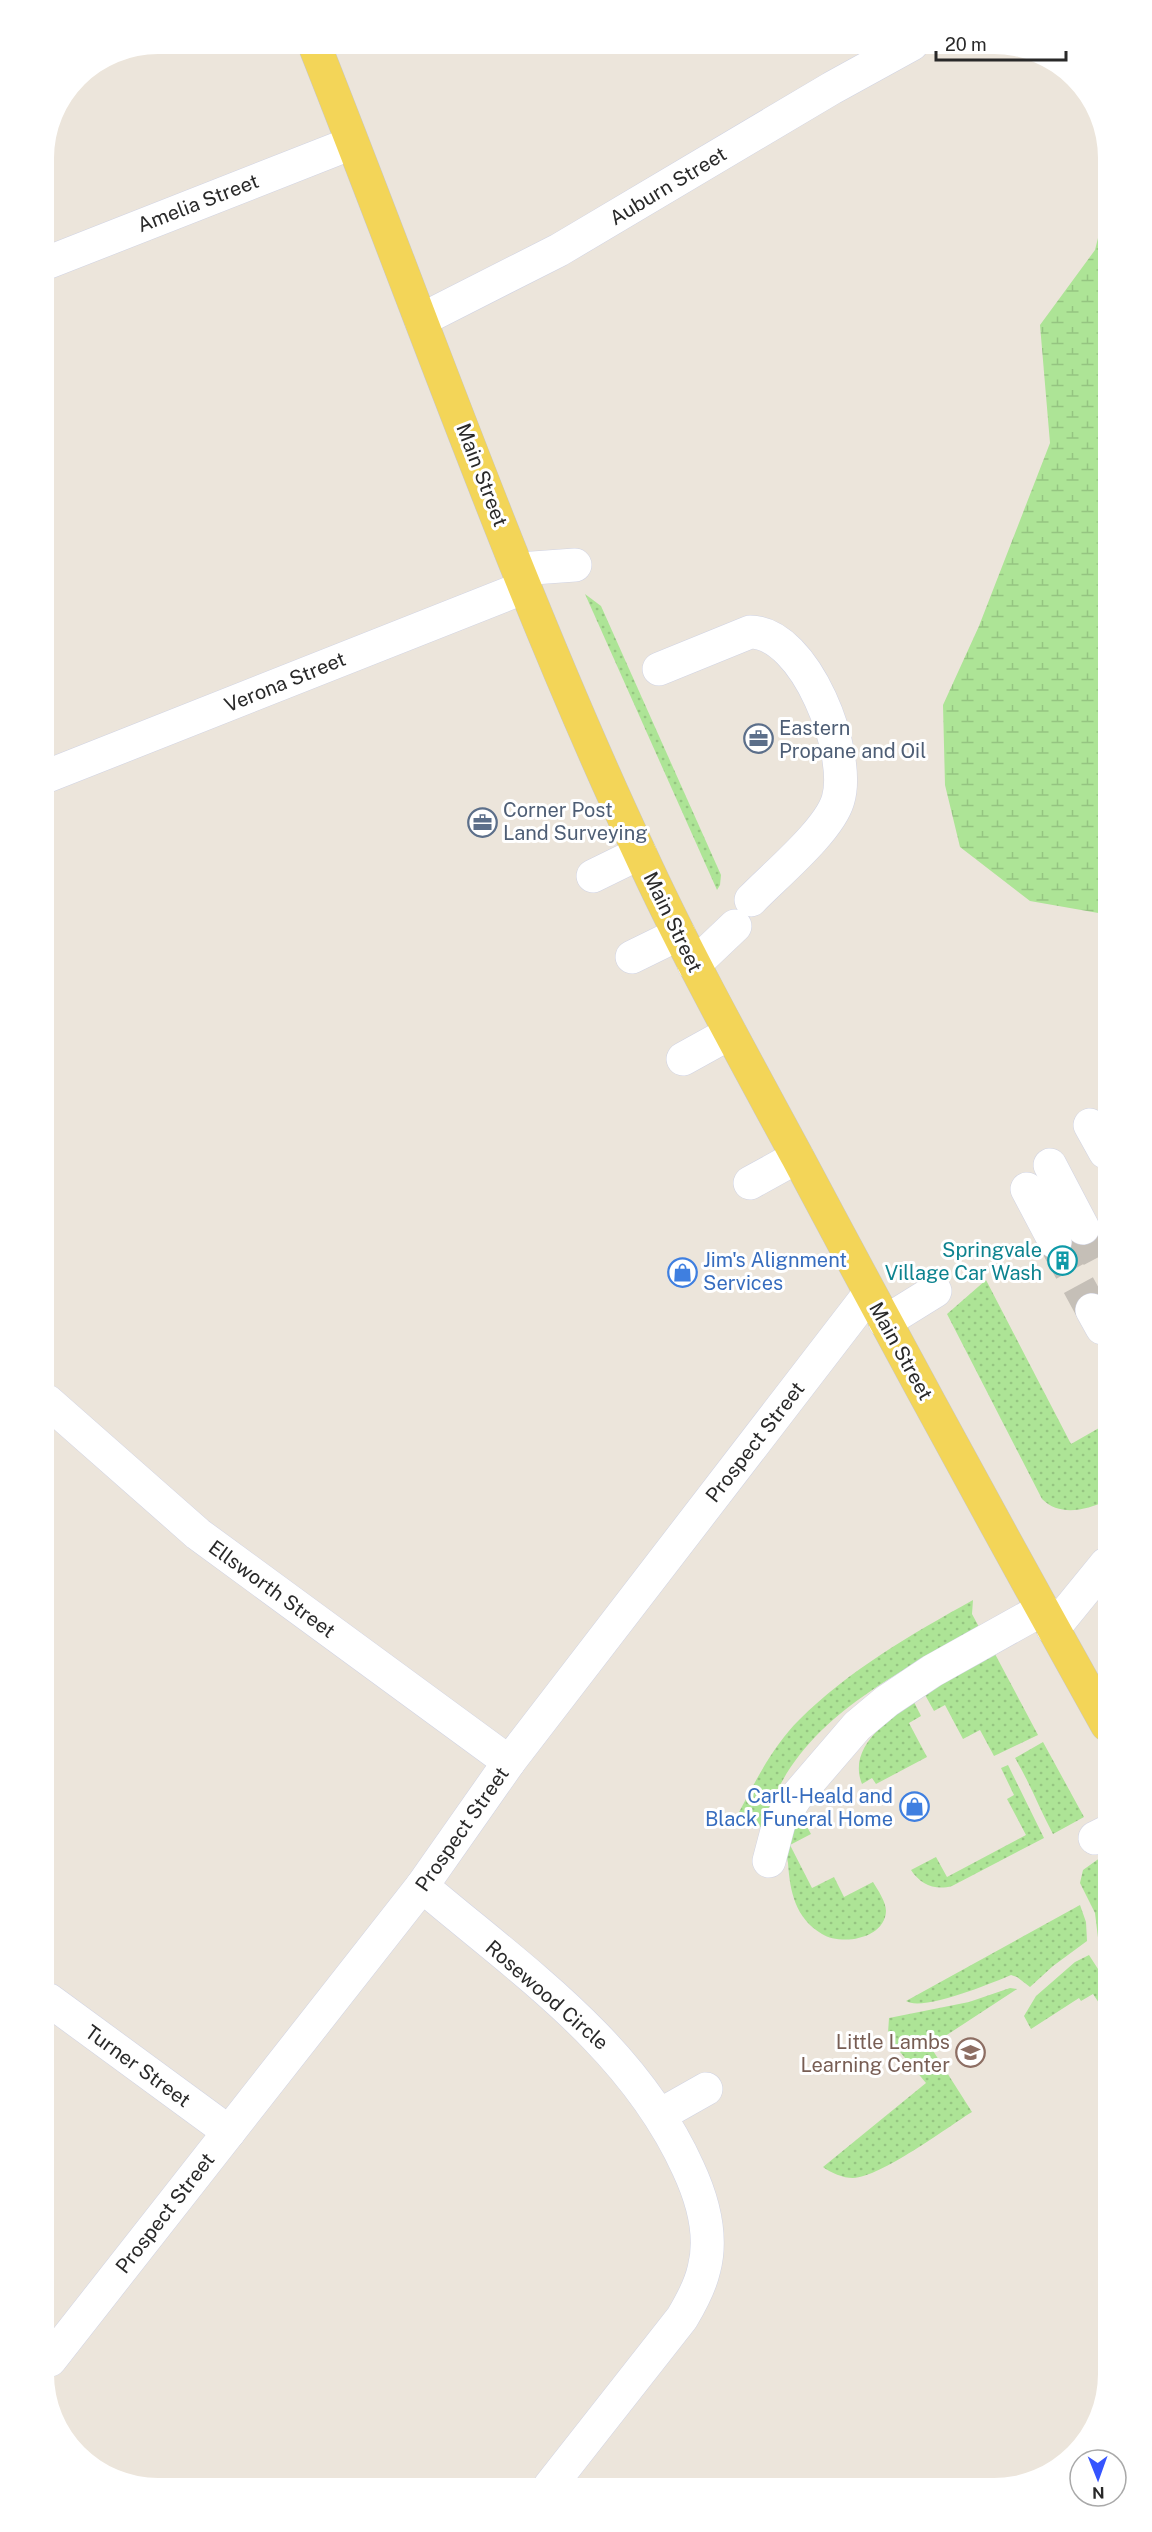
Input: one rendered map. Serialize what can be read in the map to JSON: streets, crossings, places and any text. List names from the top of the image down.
{
  "streets": {
    "main road": ["Main Street"],
    "street": [
      "Auburn Street",
      "Amelia Street",
      "Verona Street",
      "Prospect Street",
      "Ellsworth Street",
      "Rosewood Circle",
      "Turner Street"
    ]
  },
  "crossings": [
    ["Auburn Street", "Main Street"],
    ["Amelia Street", "Main Street"],
    ["Main Street", "Verona Street"],
    ["Main Street", "Prospect Street"],
    ["Prospect Street", "Ellsworth Street"],
    ["Prospect Street", "Rosewood Circle"],
    ["Prospect Street", "Turner Street"]
  ],
  "places": {
    "office": ["Eastern Propane and Oil", "Corner Post Land Surveying"],
    "building": ["Springvale Village Car Wash"],
    "shop": ["Jim's Alignment Services", "Carll-Heald and Black Funeral Home"],
    "school or university": ["Little Lambs Learning Center"]
  },
  "scale_bar": "20 m",
  "north": "bottom"
}
